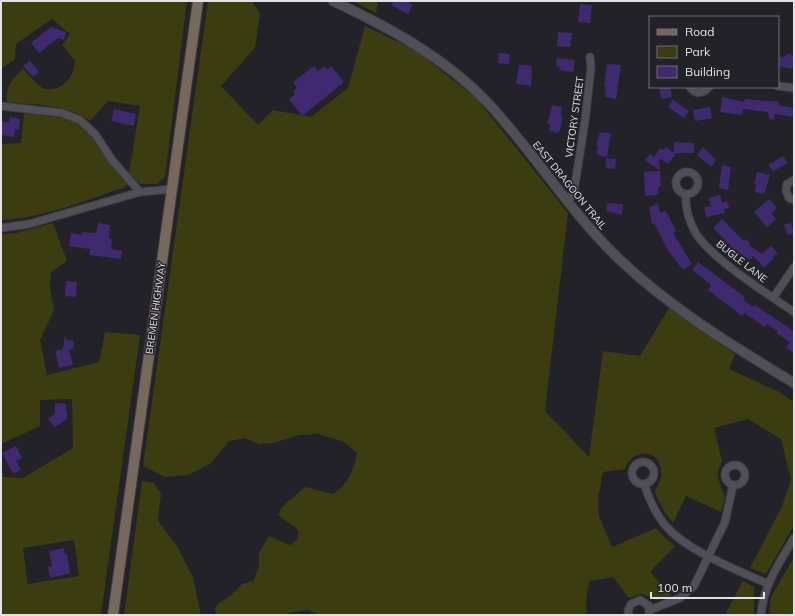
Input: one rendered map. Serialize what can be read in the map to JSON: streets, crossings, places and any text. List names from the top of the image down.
{
  "streets": {
    "main road": ["BREMEN HIGHWAY"],
    "street": ["VICTORY STREET", "EAST DRAGOON TRAIL", "BUGLE LANE"]
  },
  "crossings": [
    ["VICTORY STREET", "EAST DRAGOON TRAIL"]
  ],
  "legend": ["Road", "Park", "Building"],
  "scale_bar": "100 m"
}
